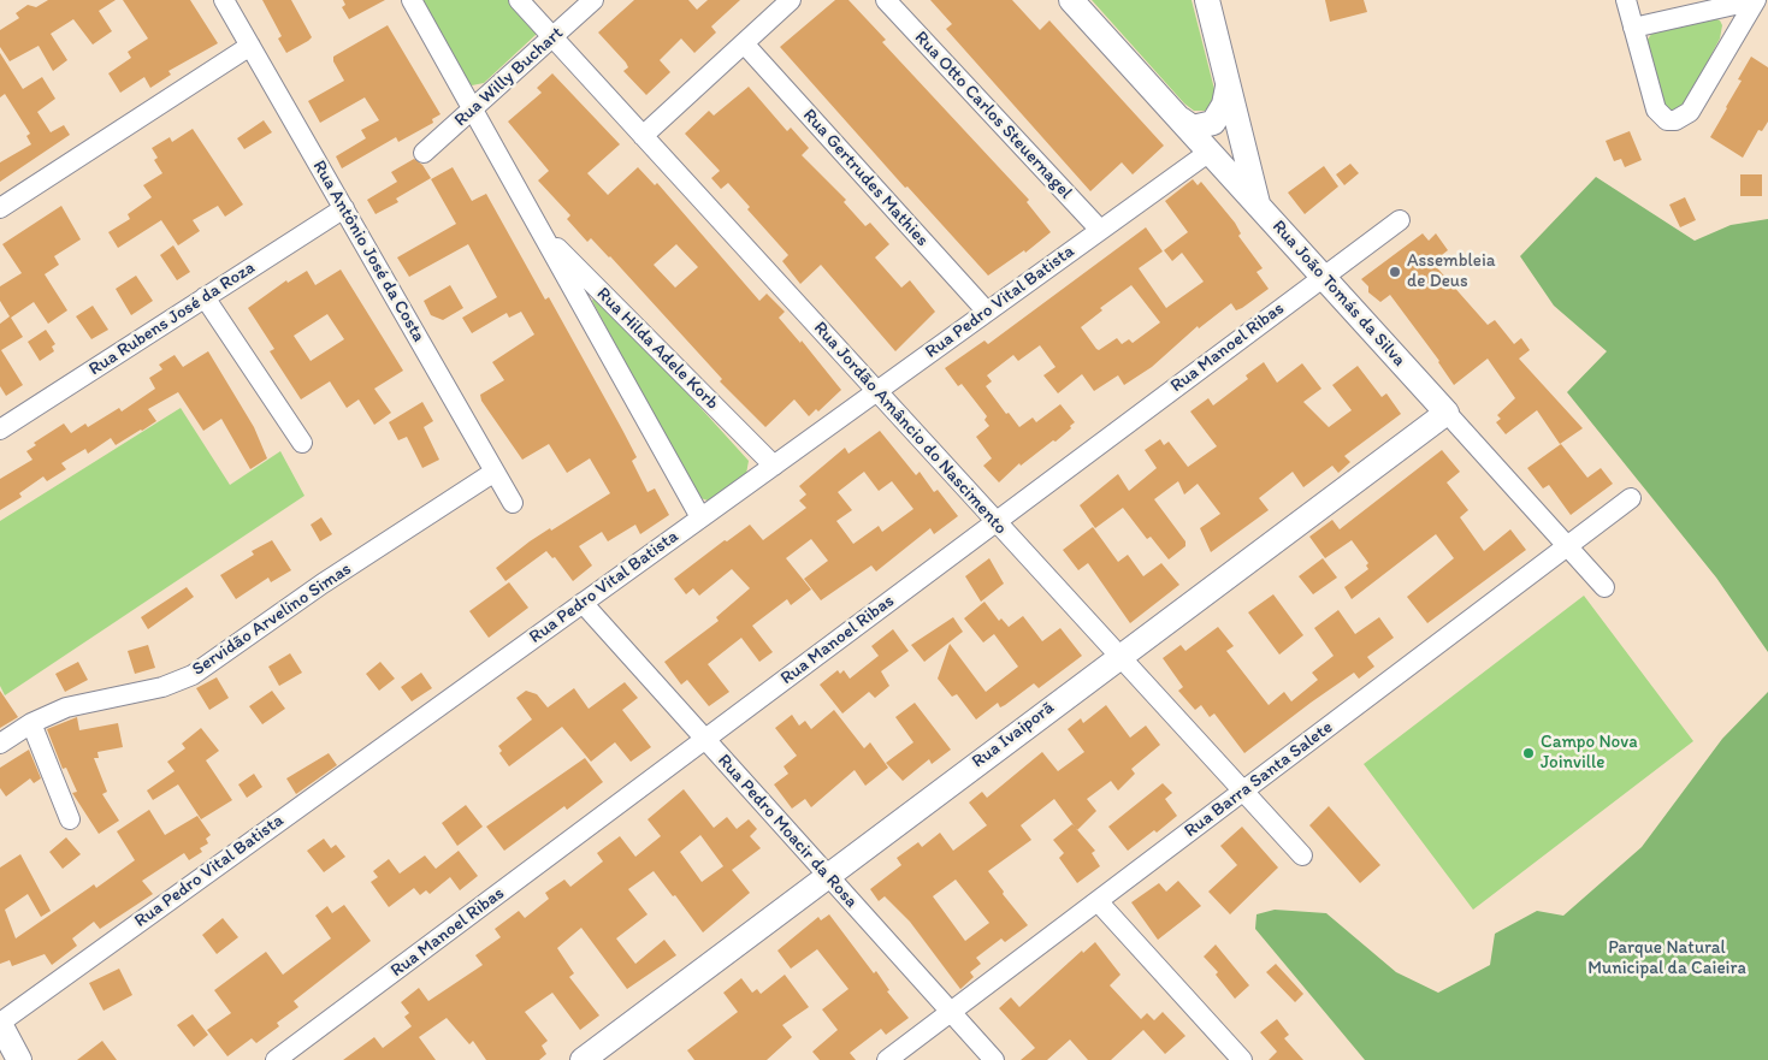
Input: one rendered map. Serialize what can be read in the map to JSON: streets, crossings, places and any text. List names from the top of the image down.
{
  "streets": {
    "street": [
      "Rua Willy Buchart",
      "Rua Otto Carlos Steuernagel",
      "Rua Gertrudes Mathies",
      "Rua Antônio José da Costa",
      "Rua João Tomás da Silva",
      "Rua Pedro Vital Batista",
      "Rua Rubens José da Roza",
      "Rua Manoel Ribas",
      "Rua Hilda Adele Korb",
      "Rua Jordão Amâncio do Nascimento",
      "Servidão Arvelino Simas",
      "Rua Ivaiporã",
      "Rua Barra Santa Salete",
      "Rua Pedro Moacir da Rosa"
    ]
  },
  "crossings": [
    ["Rua Willy Buchart", "Rua Jordão Amâncio do Nascimento"],
    ["Rua Otto Carlos Steuernagel", "Rua Pedro Vital Batista"],
    ["Rua Gertrudes Mathies", "Rua Pedro Vital Batista"],
    ["Rua Antônio José da Costa", "Rua Rubens José da Roza"],
    ["Rua Antônio José da Costa", "Servidão Arvelino Simas"],
    ["Rua João Tomás da Silva", "Rua Pedro Vital Batista"],
    ["Rua João Tomás da Silva", "Rua Manoel Ribas"],
    ["Rua João Tomás da Silva", "Rua Ivaiporã"],
    ["Rua João Tomás da Silva", "Rua Barra Santa Salete"],
    ["Rua Pedro Vital Batista", "Rua Hilda Adele Korb"],
    ["Rua Pedro Vital Batista", "Rua Jordão Amâncio do Nascimento"],
    ["Rua Pedro Vital Batista", "Rua Pedro Moacir da Rosa"],
    ["Rua Manoel Ribas", "Rua Jordão Amâncio do Nascimento"],
    ["Rua Manoel Ribas", "Rua Pedro Moacir da Rosa"],
    ["Rua Jordão Amâncio do Nascimento", "Rua Ivaiporã"],
    ["Rua Jordão Amâncio do Nascimento", "Rua Barra Santa Salete"],
    ["Rua Ivaiporã", "Rua Pedro Moacir da Rosa"],
    ["Rua Barra Santa Salete", "Rua Pedro Moacir da Rosa"]
  ],
  "parks": ["Parque Natural Municipal da Caieira"],
  "places": ["Assembleia de Deus", "Campo Nova Joinville"]
}
